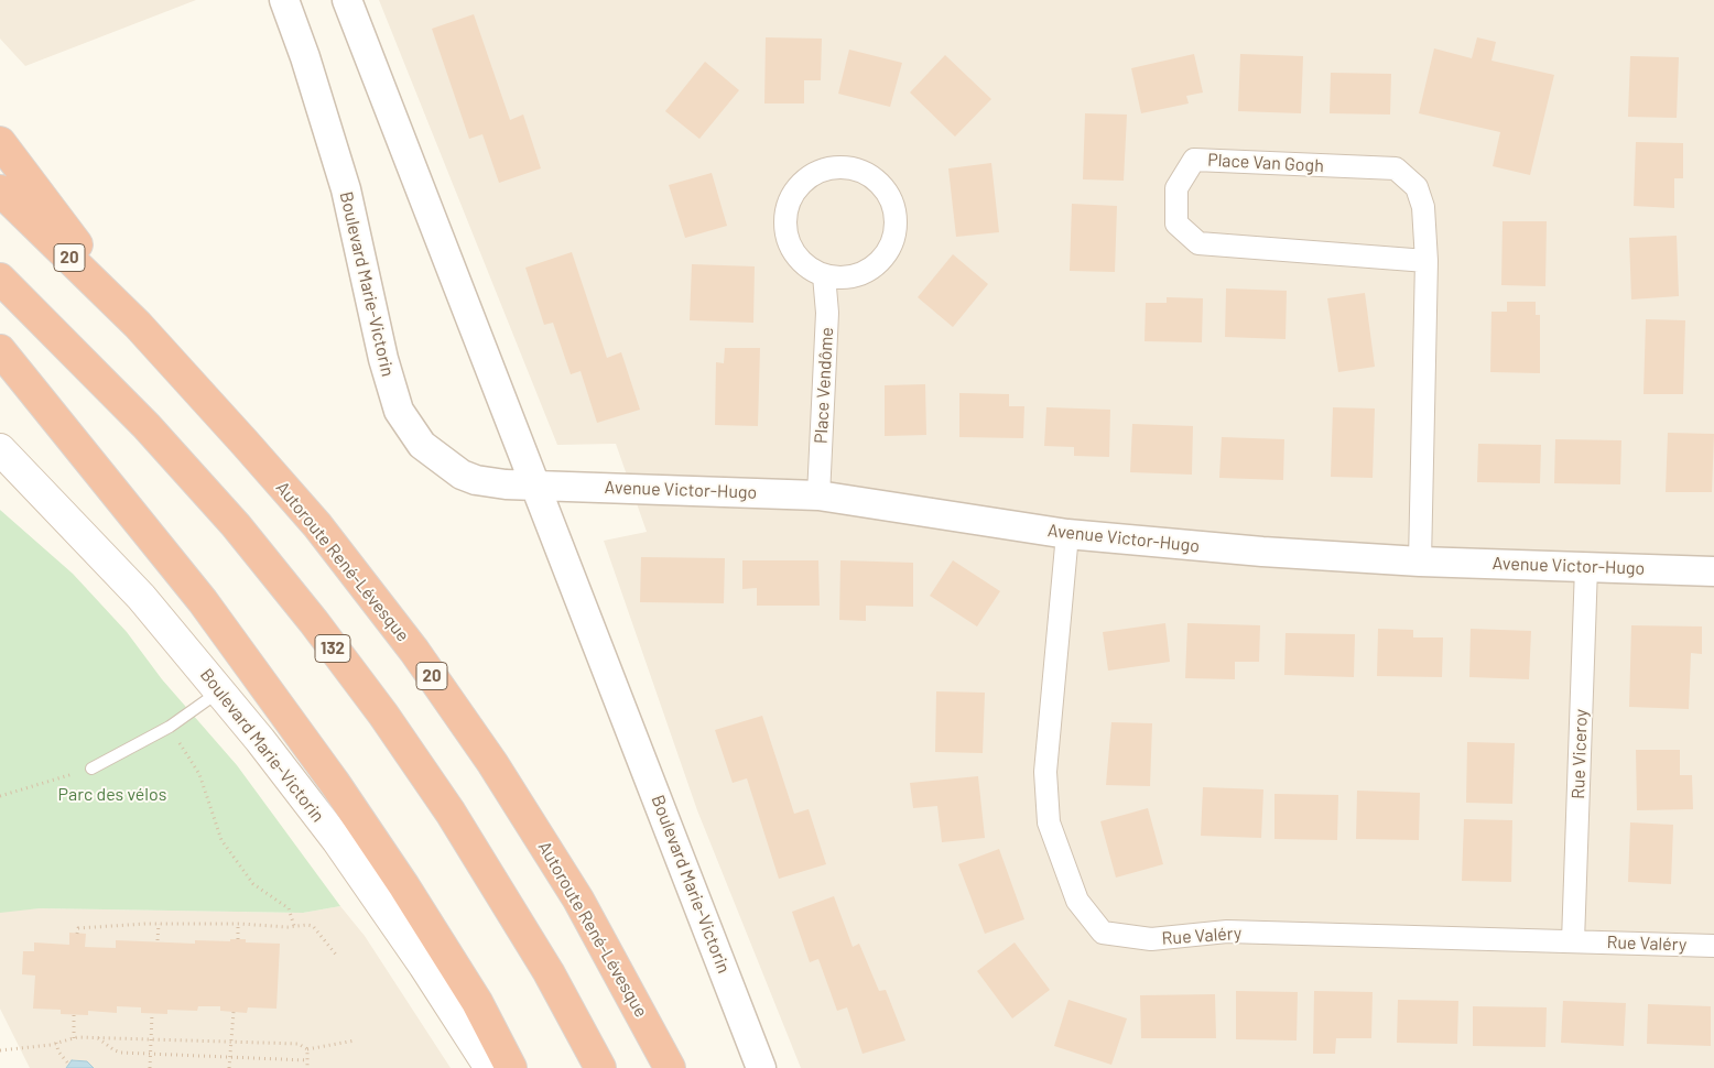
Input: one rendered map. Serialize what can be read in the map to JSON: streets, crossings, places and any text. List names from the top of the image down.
{
  "streets": {
    "highway": ["20", "Autoroute René-Lévesque", "132"],
    "main road": ["Boulevard Marie-Victorin"],
    "street": [
      "Place Van Gogh",
      "Place Vendôme",
      "Avenue Victor-Hugo",
      "Rue Viceroy",
      "Rue Valéry"
    ]
  },
  "crossings": [
    ["Place Van Gogh", "Avenue Victor-Hugo"],
    ["Boulevard Marie-Victorin", "Avenue Victor-Hugo"],
    ["Place Vendôme", "Avenue Victor-Hugo"],
    ["Avenue Victor-Hugo", "Rue Viceroy"],
    ["Avenue Victor-Hugo", "Rue Valéry"],
    ["Rue Viceroy", "Rue Valéry"]
  ],
  "parks": ["Parc des vélos"]
}
